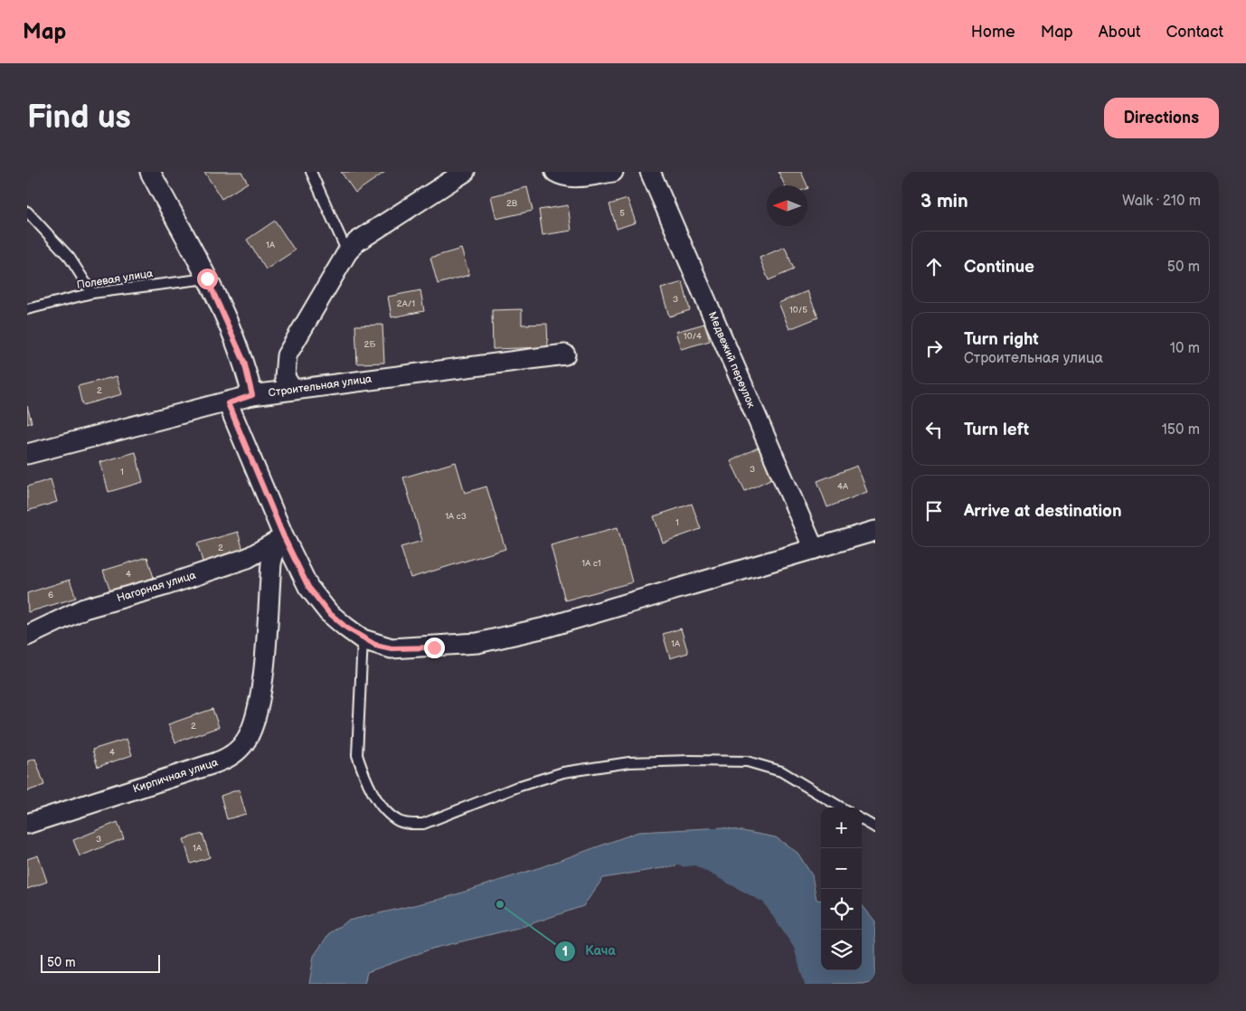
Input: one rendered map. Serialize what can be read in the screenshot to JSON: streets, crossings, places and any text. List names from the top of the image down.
{
  "streets": {
    "street": [
      "Медвежий переулок",
      "Строительная улица",
      "Нагорная улица",
      "Кирпичная улица"
    ],
    "lane": ["Полевая улица"]
  },
  "crossings": [
    ["Нагорная улица", "Кирпичная улица"]
  ],
  "places": ["Кача"],
  "house_numbers": [
    "2В",
    "5",
    "1А",
    "3",
    "2А/1",
    "10/5",
    "10/4",
    "2Б",
    "2",
    "3",
    "1",
    "4А",
    "1А с3",
    "1",
    "2",
    "1А с1",
    "4",
    "6",
    "1А",
    "2",
    "4",
    "3",
    "1А"
  ],
  "scale_bar": "50 m",
  "north": "left",
  "page": {
    "header": "Map",
    "nav": [
      "Home",
      "Map",
      "About",
      "Contact"
    ],
    "buttons": "Directions",
    "title": "Find us",
    "heading": ["3 min", "Walk · 210 m"],
    "list": [
      ["Continue", "50 m"],
      ["Turn right", "Строительная улица", "10 m"],
      ["Turn left", "150 m"],
      "Arrive at destination"
    ],
    "map_buttons": ["+", "−"],
    "scale": "50 m"
  }
}
